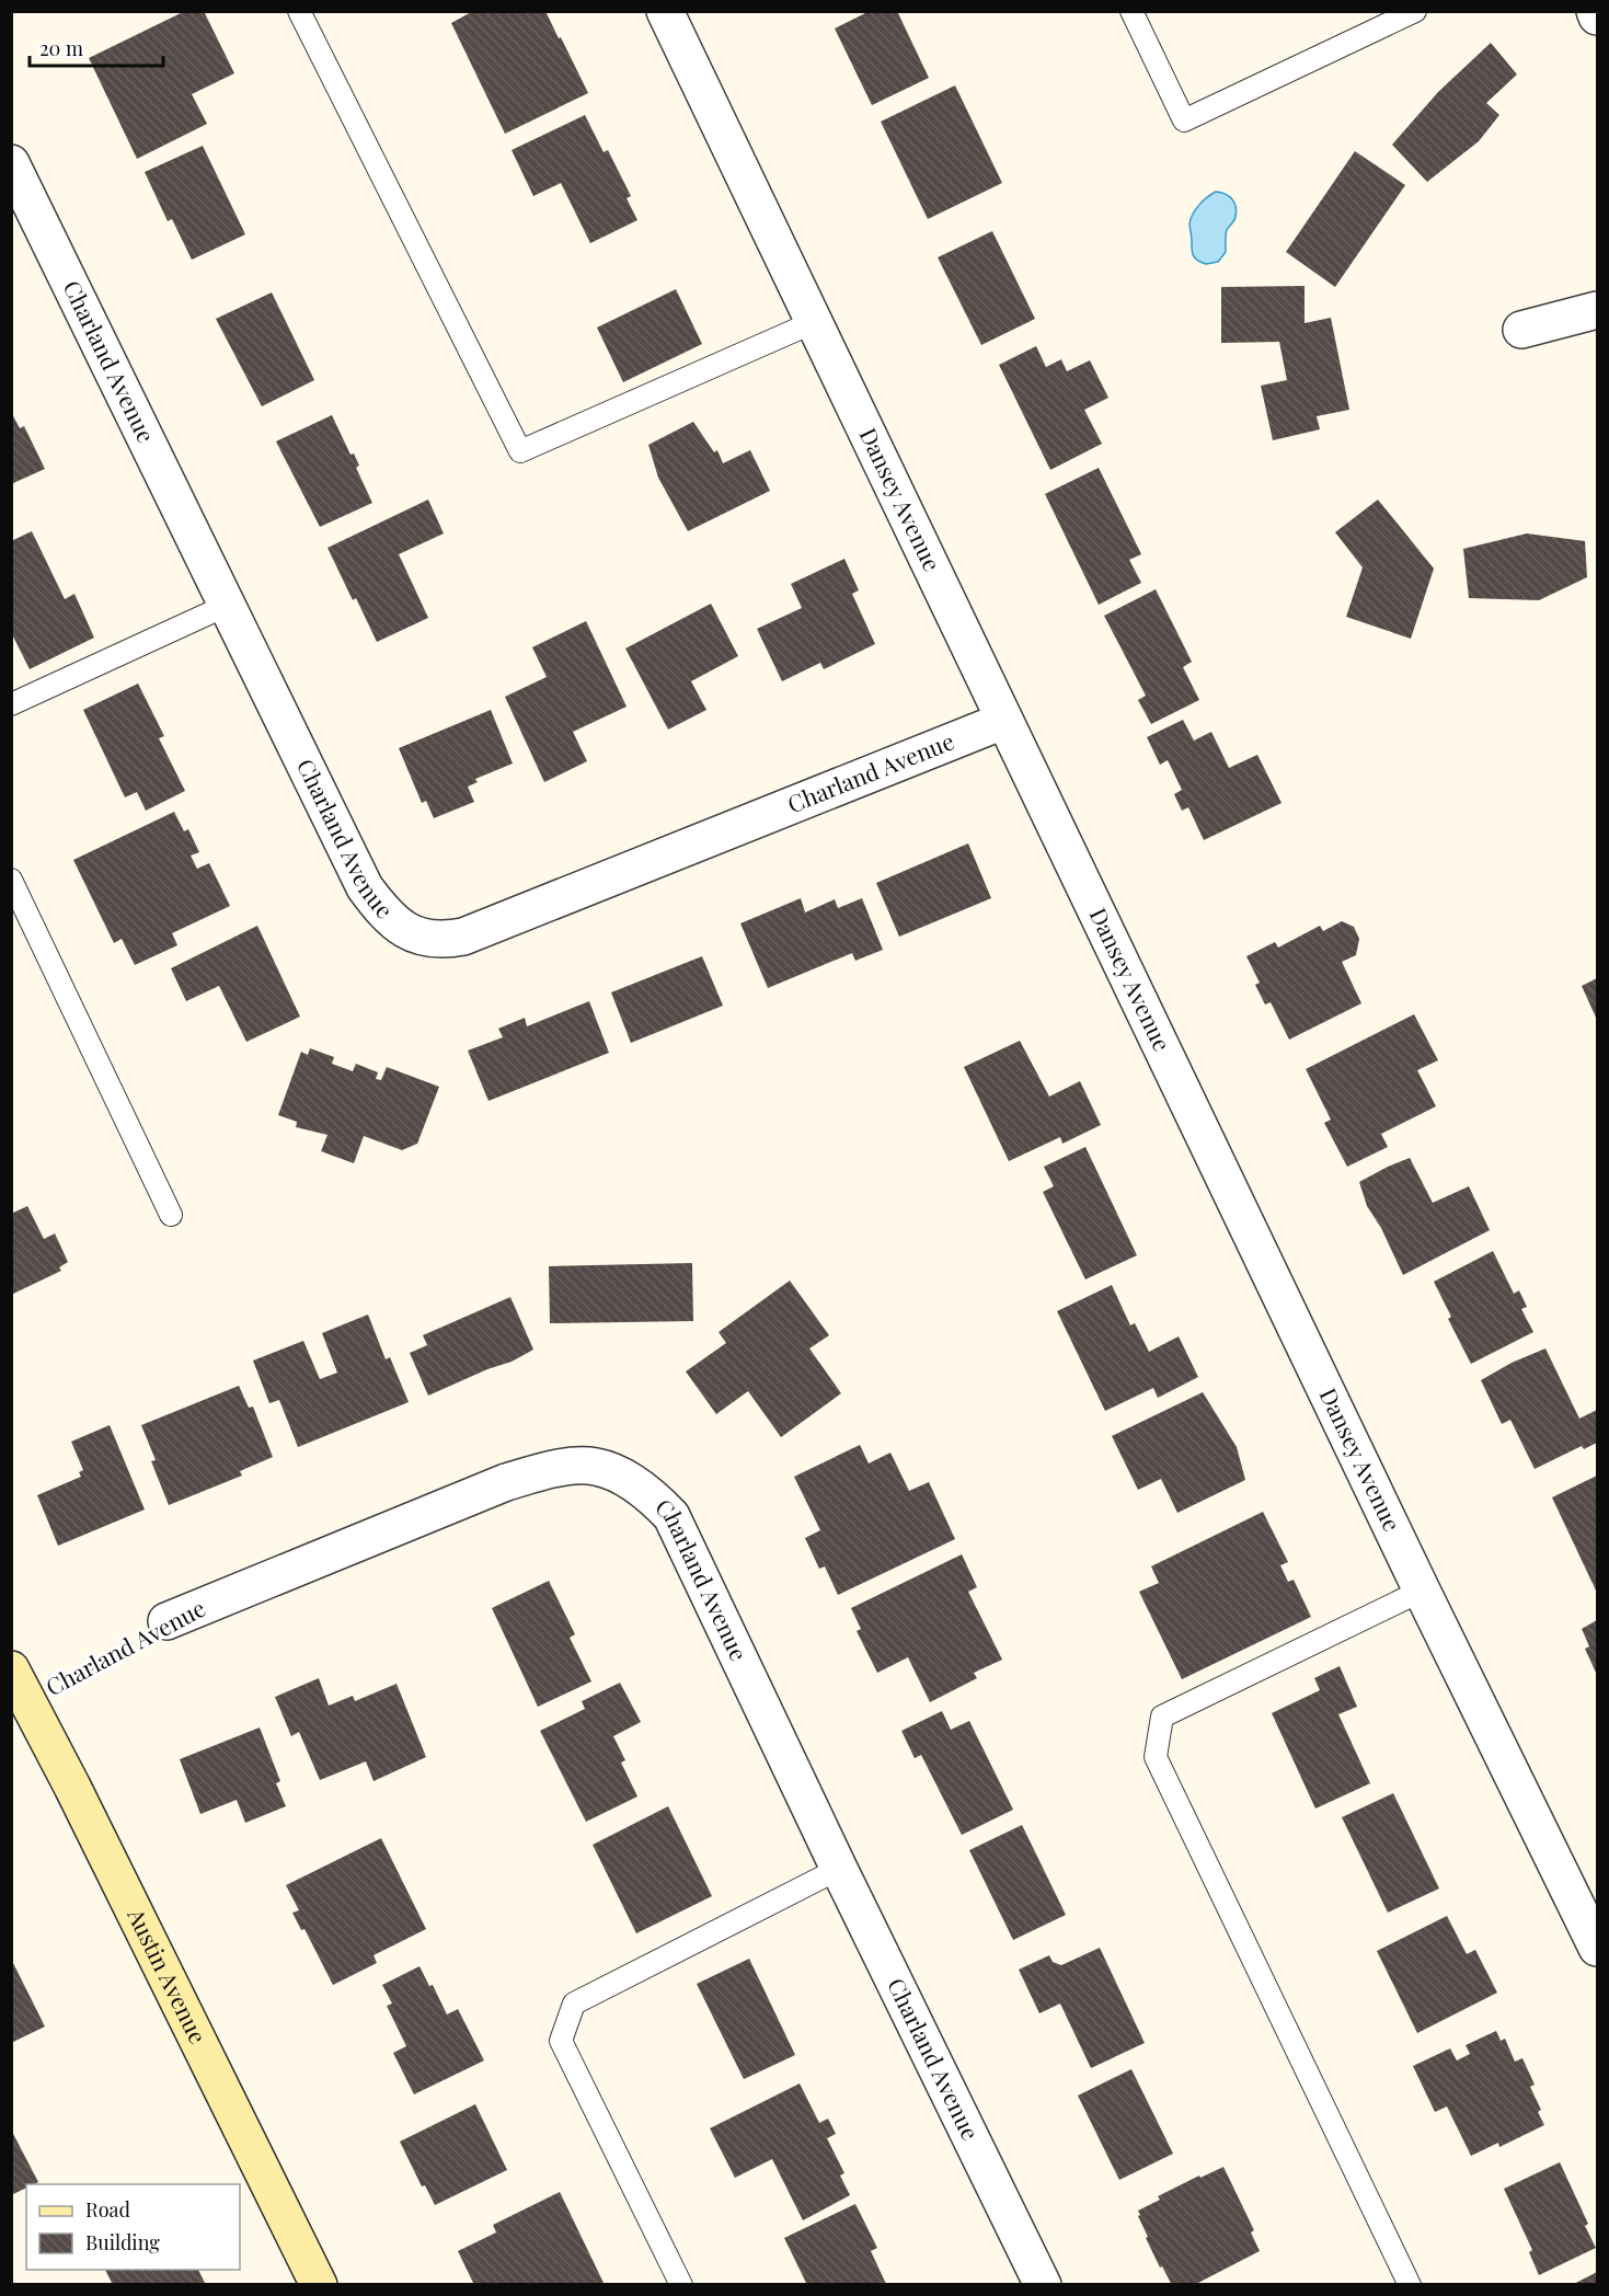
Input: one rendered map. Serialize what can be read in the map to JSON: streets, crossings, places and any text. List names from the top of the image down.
{
  "streets": {
    "main road": ["Austin Avenue"],
    "street": ["Charland Avenue", "Dansey Avenue"]
  },
  "crossings": [
    ["Charland Avenue", "Dansey Avenue"],
    ["Charland Avenue", "Austin Avenue"]
  ],
  "legend": ["Road", "Building"],
  "scale_bar": "20 m"
}
